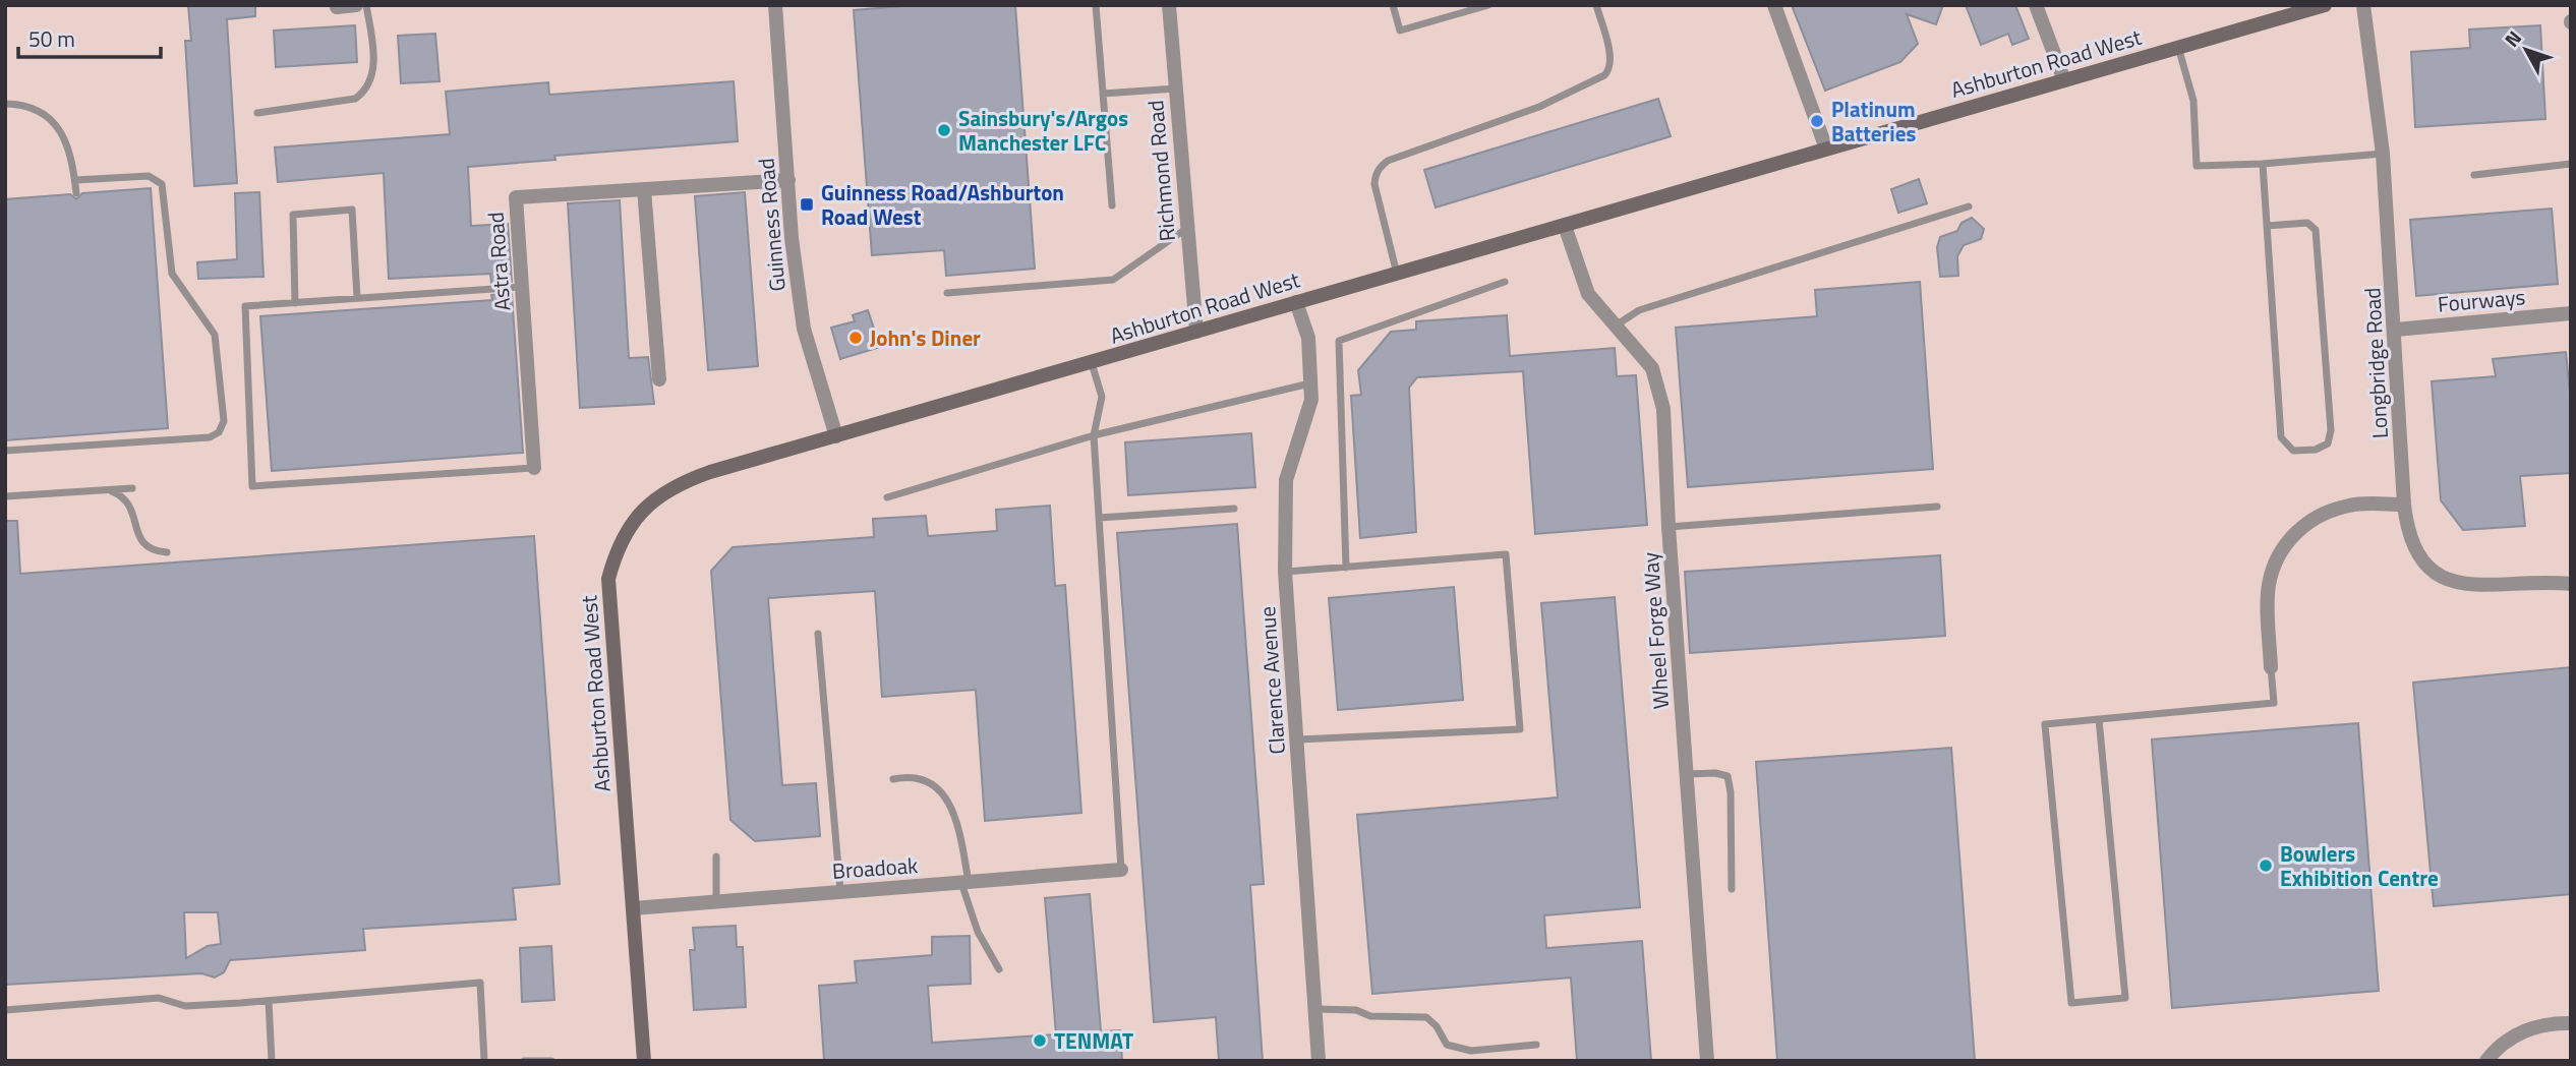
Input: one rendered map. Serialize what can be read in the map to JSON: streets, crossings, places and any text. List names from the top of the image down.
{
  "streets": {
    "main road": ["Ashburton Road West"],
    "street": [
      "Richmond Road",
      "Guinness Road",
      "Astra Road",
      "Fourways",
      "Longbridge Road",
      "Wheel Forge Way",
      "Clarence Avenue",
      "Broadoak"
    ]
  },
  "crossings": [
    ["Ashburton Road West", "Richmond Road"],
    ["Ashburton Road West", "Guinness Road"],
    ["Ashburton Road West", "Wheel Forge Way"],
    ["Ashburton Road West", "Clarence Avenue"],
    ["Ashburton Road West", "Broadoak"],
    ["Guinness Road", "Astra Road"],
    ["Fourways", "Longbridge Road"]
  ],
  "places": {
    "other": [
      "Platinum Batteries",
      "Sainsbury's/Argos Manchester LFC",
      "John's Diner",
      "Bowlers Exhibition Centre",
      "TENMAT"
    ],
    "transit": ["Guinness Road/Ashburton Road West"]
  },
  "scale_bar": "50 m",
  "north": "top left"
}
